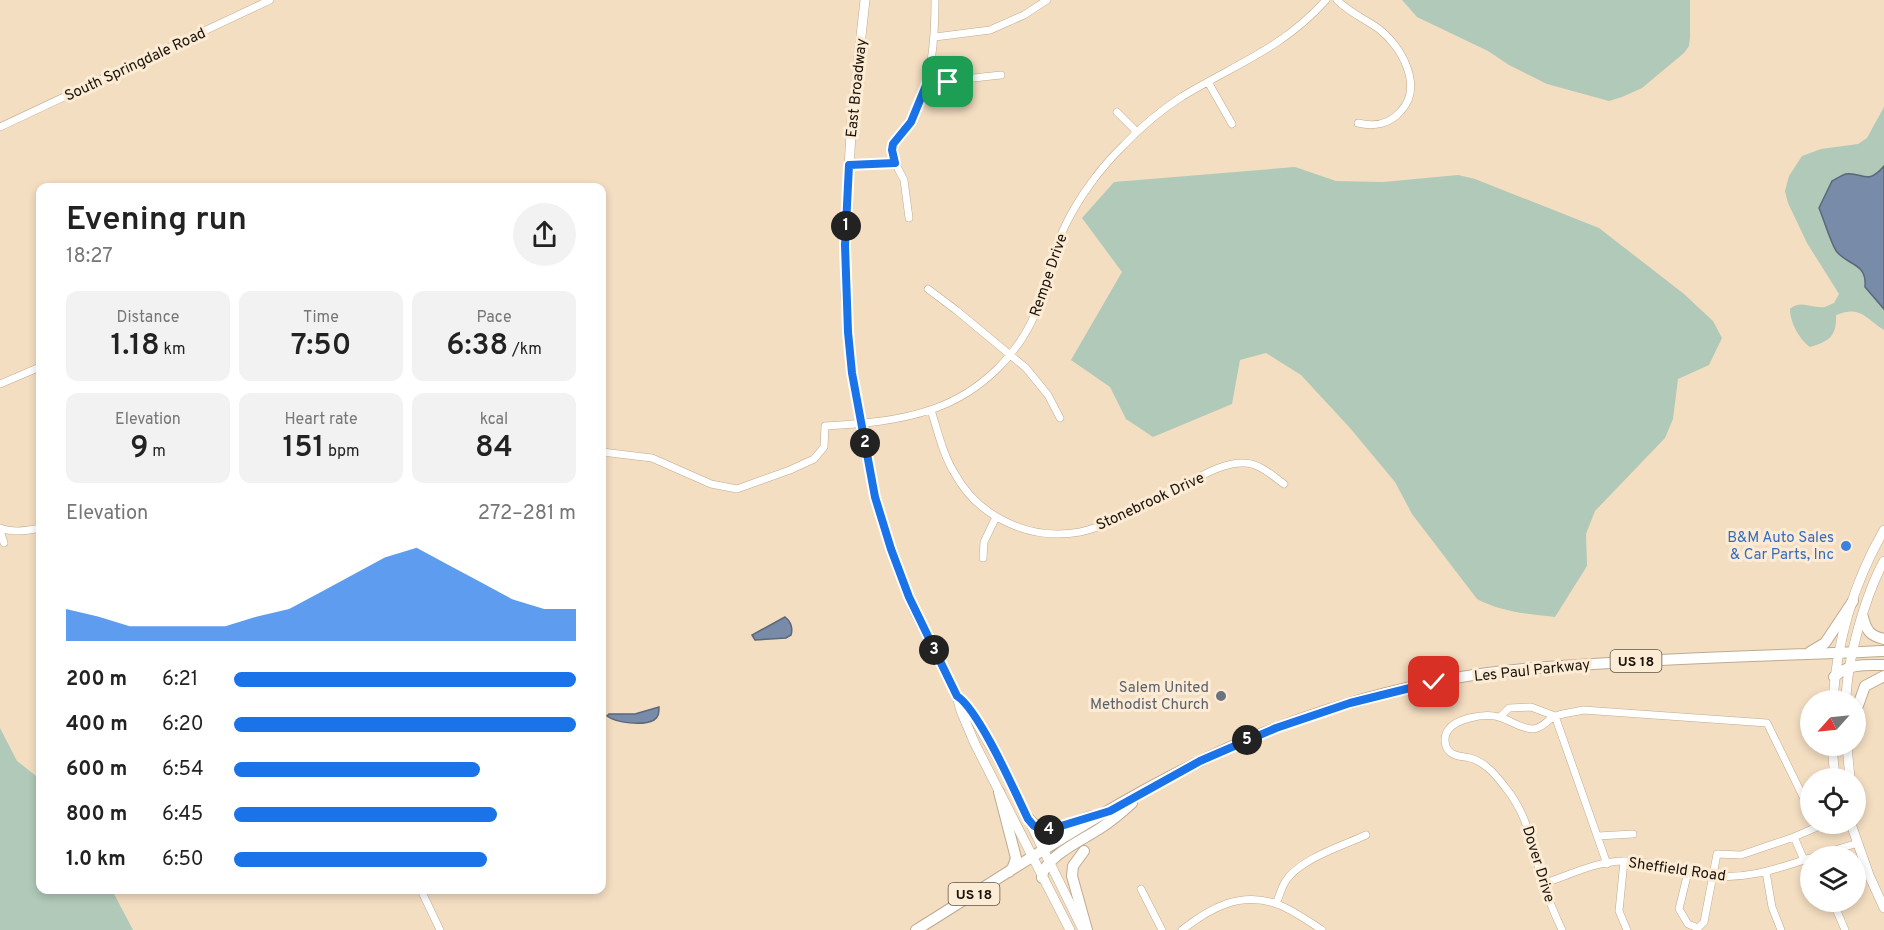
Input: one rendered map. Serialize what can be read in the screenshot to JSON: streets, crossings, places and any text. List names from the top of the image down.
{
  "streets": {
    "main road": ["East Broadway", "US 18", "Les Paul Parkway"],
    "street": [
      "South Springdale Road",
      "Rempe Drive",
      "Stonebrook Drive",
      "Dover Drive",
      "Sheffield Road"
    ]
  },
  "crossings": [
    ["East Broadway", "Rempe Drive"],
    ["East Broadway", "Les Paul Parkway"],
    ["Rempe Drive", "Stonebrook Drive"],
    ["Dover Drive", "Sheffield Road"]
  ],
  "places": ["B&M Auto Sales & Car Parts, Inc", "Salem United Methodist Church"],
  "north": "bottom left",
  "page": {
    "heading": ["Evening run", "18:27"],
    "pins": [
      "1",
      "2",
      "3",
      "5",
      "4"
    ],
    "stats": [
      ["Distance", "1.18 km"],
      ["Time", "7:50"],
      ["Pace", "6:38 /km"],
      ["Elevation", "9 m"],
      ["Heart rate", "151 bpm"],
      ["kcal", "84"]
    ],
    "chart": ["Elevation", "272–281 m"],
    "list": [
      {
        "name": "200 m",
        "note": "6:21"
      },
      {
        "name": "400 m",
        "note": "6:20"
      },
      {
        "name": "600 m",
        "note": "6:54"
      },
      {
        "name": "800 m",
        "note": "6:45"
      },
      {
        "name": "1.0 km",
        "note": "6:50"
      }
    ]
  }
}
